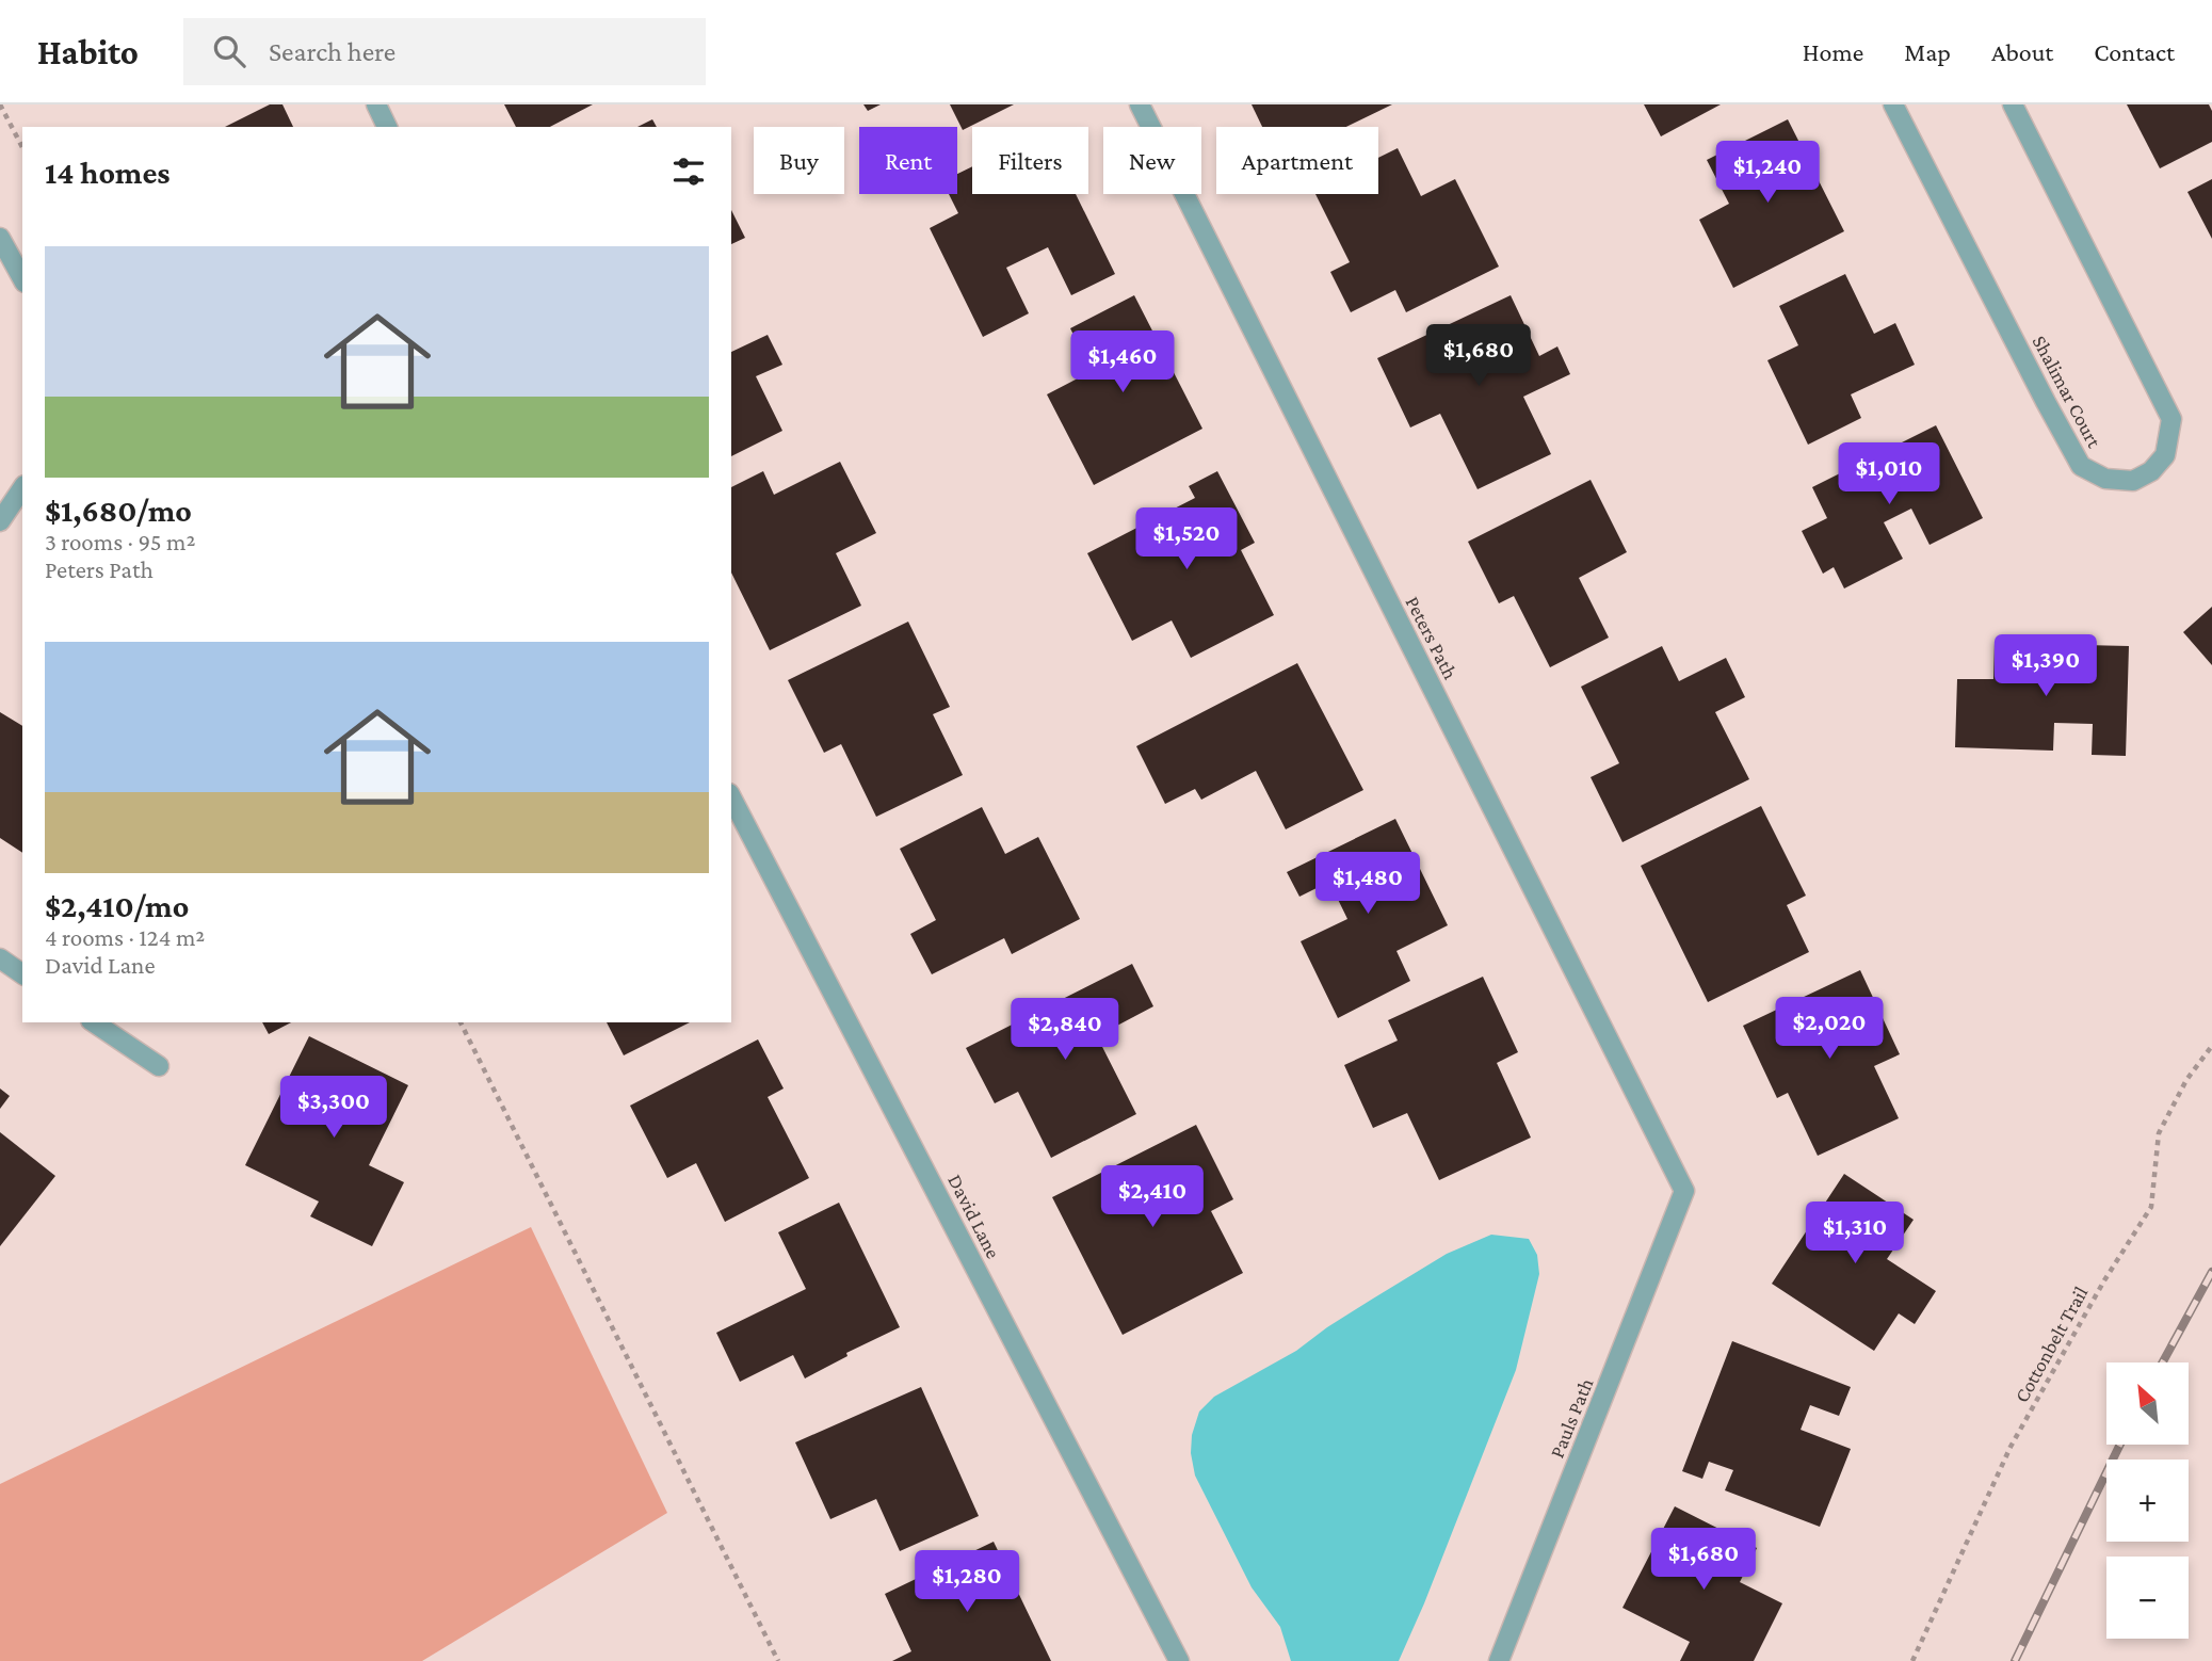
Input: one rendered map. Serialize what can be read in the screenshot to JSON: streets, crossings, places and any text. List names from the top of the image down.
{
  "streets": {
    "street": [
      "Shalimar Court",
      "Peters Path",
      "David Lane",
      "Pauls Path"
    ],
    "path": ["Cottonbelt Trail"]
  },
  "crossings": [
    ["Peters Path", "Pauls Path"]
  ],
  "north": "top left",
  "page": {
    "header": "Habito",
    "search": "Search here",
    "nav": [
      "Home",
      "Map",
      "About",
      "Contact"
    ],
    "chip": [
      "Buy",
      "Rent",
      "Filters",
      "New",
      "Apartment"
    ],
    "heading": "14 homes",
    "price": [
      "$1,240",
      "$1,680",
      "$1,460",
      "$1,010",
      "$1,520",
      "$1,390",
      "$1,480",
      "$2,020",
      "$2,840",
      "$3,300",
      "$2,410",
      "$1,310",
      "$1,680",
      "$1,280"
    ],
    "list": [
      {
        "name": "$1,680/mo",
        "note": "3 rooms · 95 m² · Peters Path"
      },
      {
        "name": "$2,410/mo",
        "note": "4 rooms · 124 m² · David Lane"
      }
    ],
    "map_buttons": ["+", "−"]
  }
}
